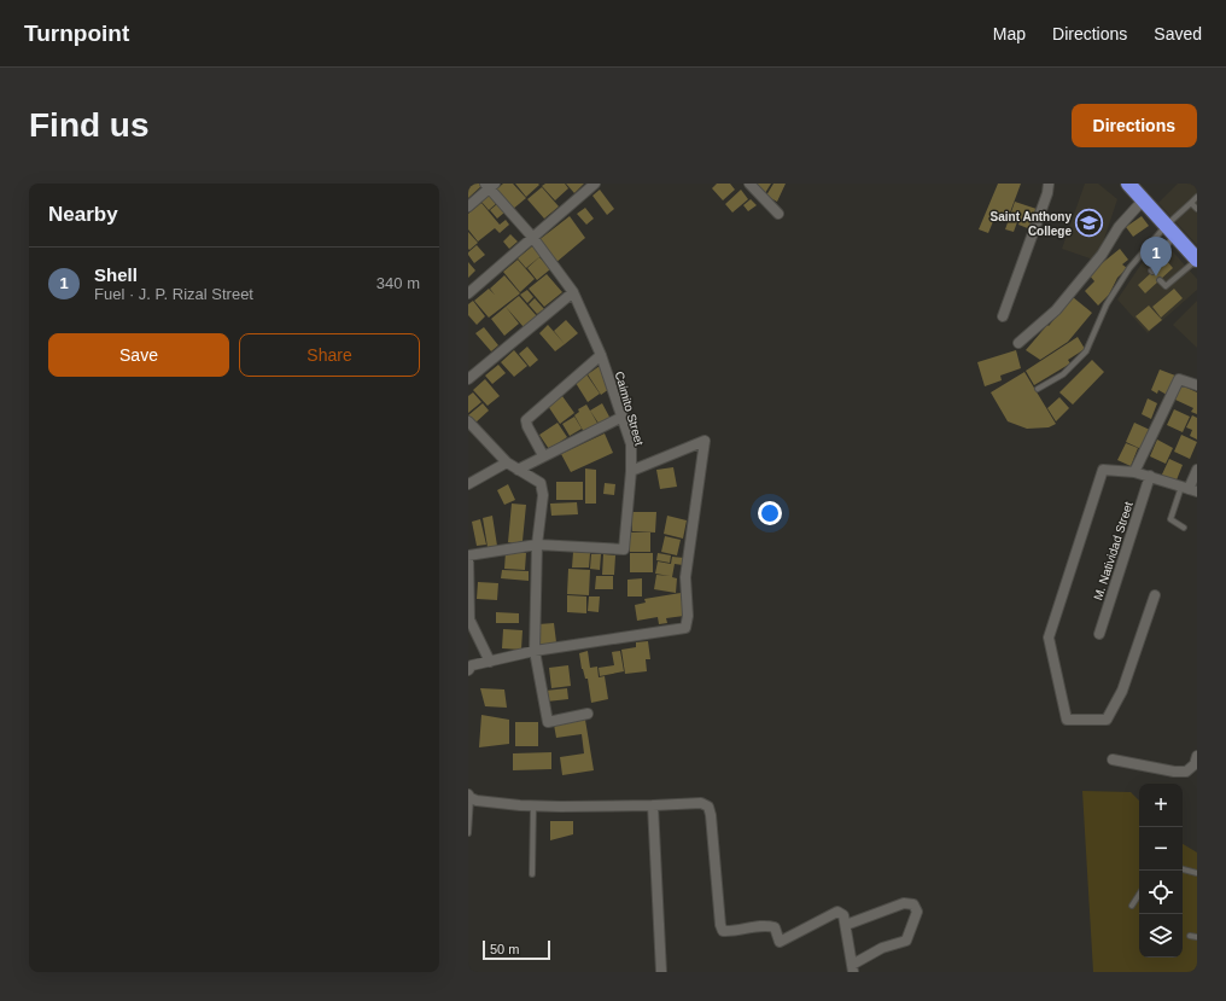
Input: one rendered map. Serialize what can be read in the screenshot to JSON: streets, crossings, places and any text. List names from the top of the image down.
{
  "streets": {
    "street": ["Caimito Street", "M. Natividad Street"]
  },
  "places": {
    "school or university": ["Saint Anthony College"]
  },
  "scale_bar": "50 m",
  "page": {
    "header": "Turnpoint",
    "nav": ["Map", "Directions", "Saved"],
    "buttons": [
      "Directions",
      ["Save", "Share"]
    ],
    "title": "Find us",
    "heading": "Nearby",
    "pins": "1",
    "list": [
      {
        "mark": "1",
        "name": "Shell",
        "note": "Fuel · J. P. Rizal Street",
        "value": "340 m"
      }
    ],
    "map_buttons": ["+", "−"],
    "scale": "50 m"
  }
}
